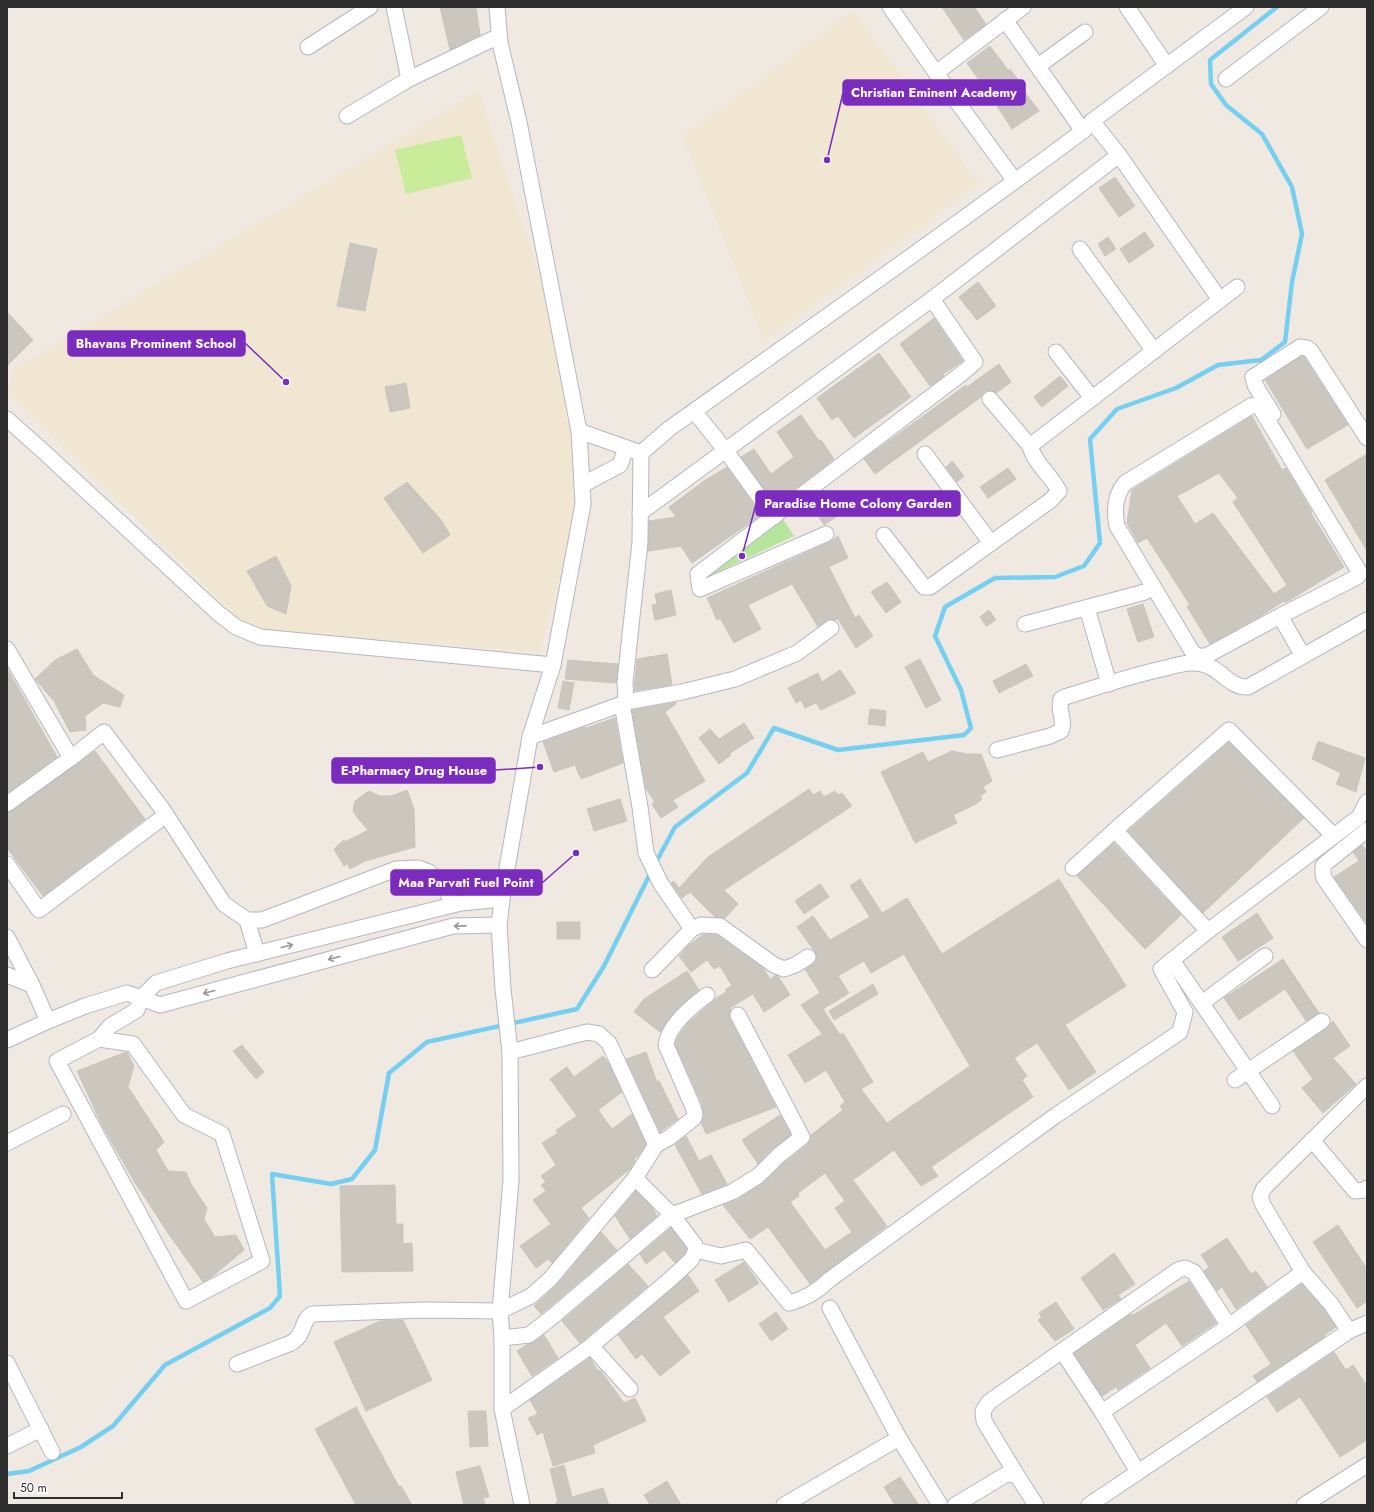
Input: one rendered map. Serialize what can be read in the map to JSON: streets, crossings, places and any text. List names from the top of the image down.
{
  "places": [
    "Christian Eminent Academy",
    "Bhavans Prominent School",
    "Paradise Home Colony Garden",
    "E-Pharmacy Drug House",
    "Maa Parvati Fuel Point"
  ],
  "scale_bar": "50 m"
}
